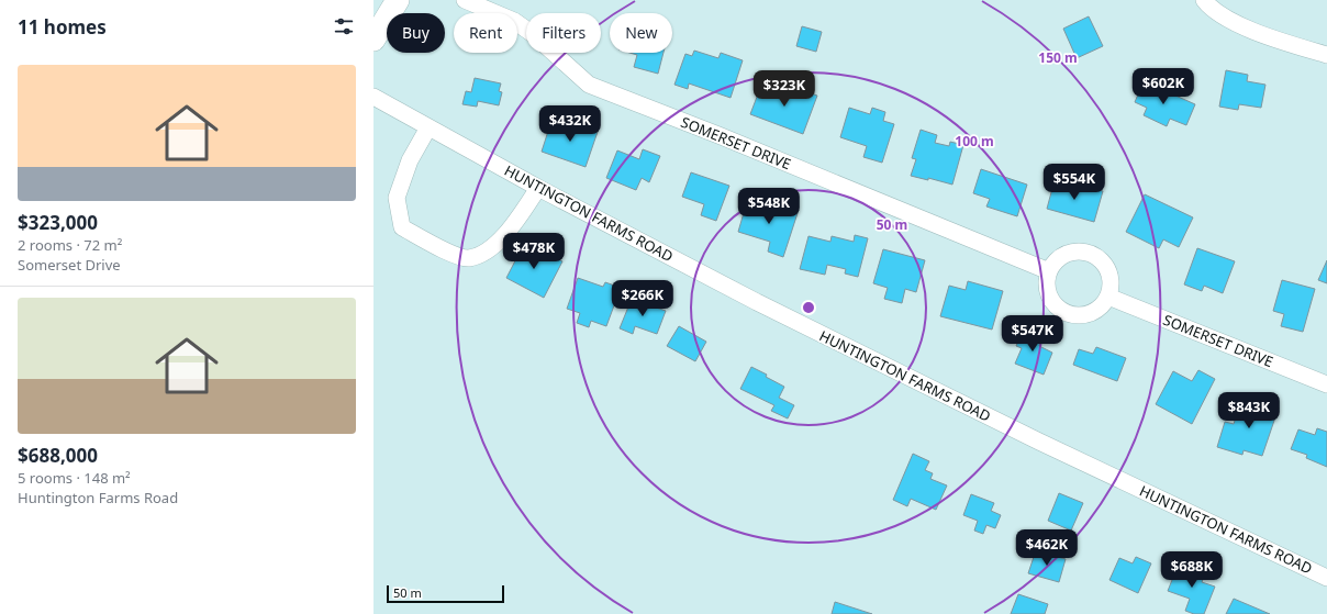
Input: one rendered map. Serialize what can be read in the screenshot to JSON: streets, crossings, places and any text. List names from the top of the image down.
{
  "streets": {
    "street": ["SOMERSET DRIVE", "HUNTINGTON FARMS ROAD"]
  },
  "scale_bar": "50 m",
  "page": {
    "heading": "11 homes",
    "chip": [
      "Buy",
      "Rent",
      "Filters",
      "New"
    ],
    "list": [
      {
        "name": "$323,000",
        "note": "2 rooms · 72 m² · Somerset Drive"
      },
      {
        "name": "$688,000",
        "note": "5 rooms · 148 m² · Huntington Farms Road"
      }
    ],
    "price": [
      "$602K",
      "$323K",
      "$432K",
      "$554K",
      "$548K",
      "$478K",
      "$266K",
      "$547K",
      "$843K",
      "$462K",
      "$688K"
    ],
    "scale": "50 m"
  },
  "rings": ["150 m", "100 m", "50 m"]
}
